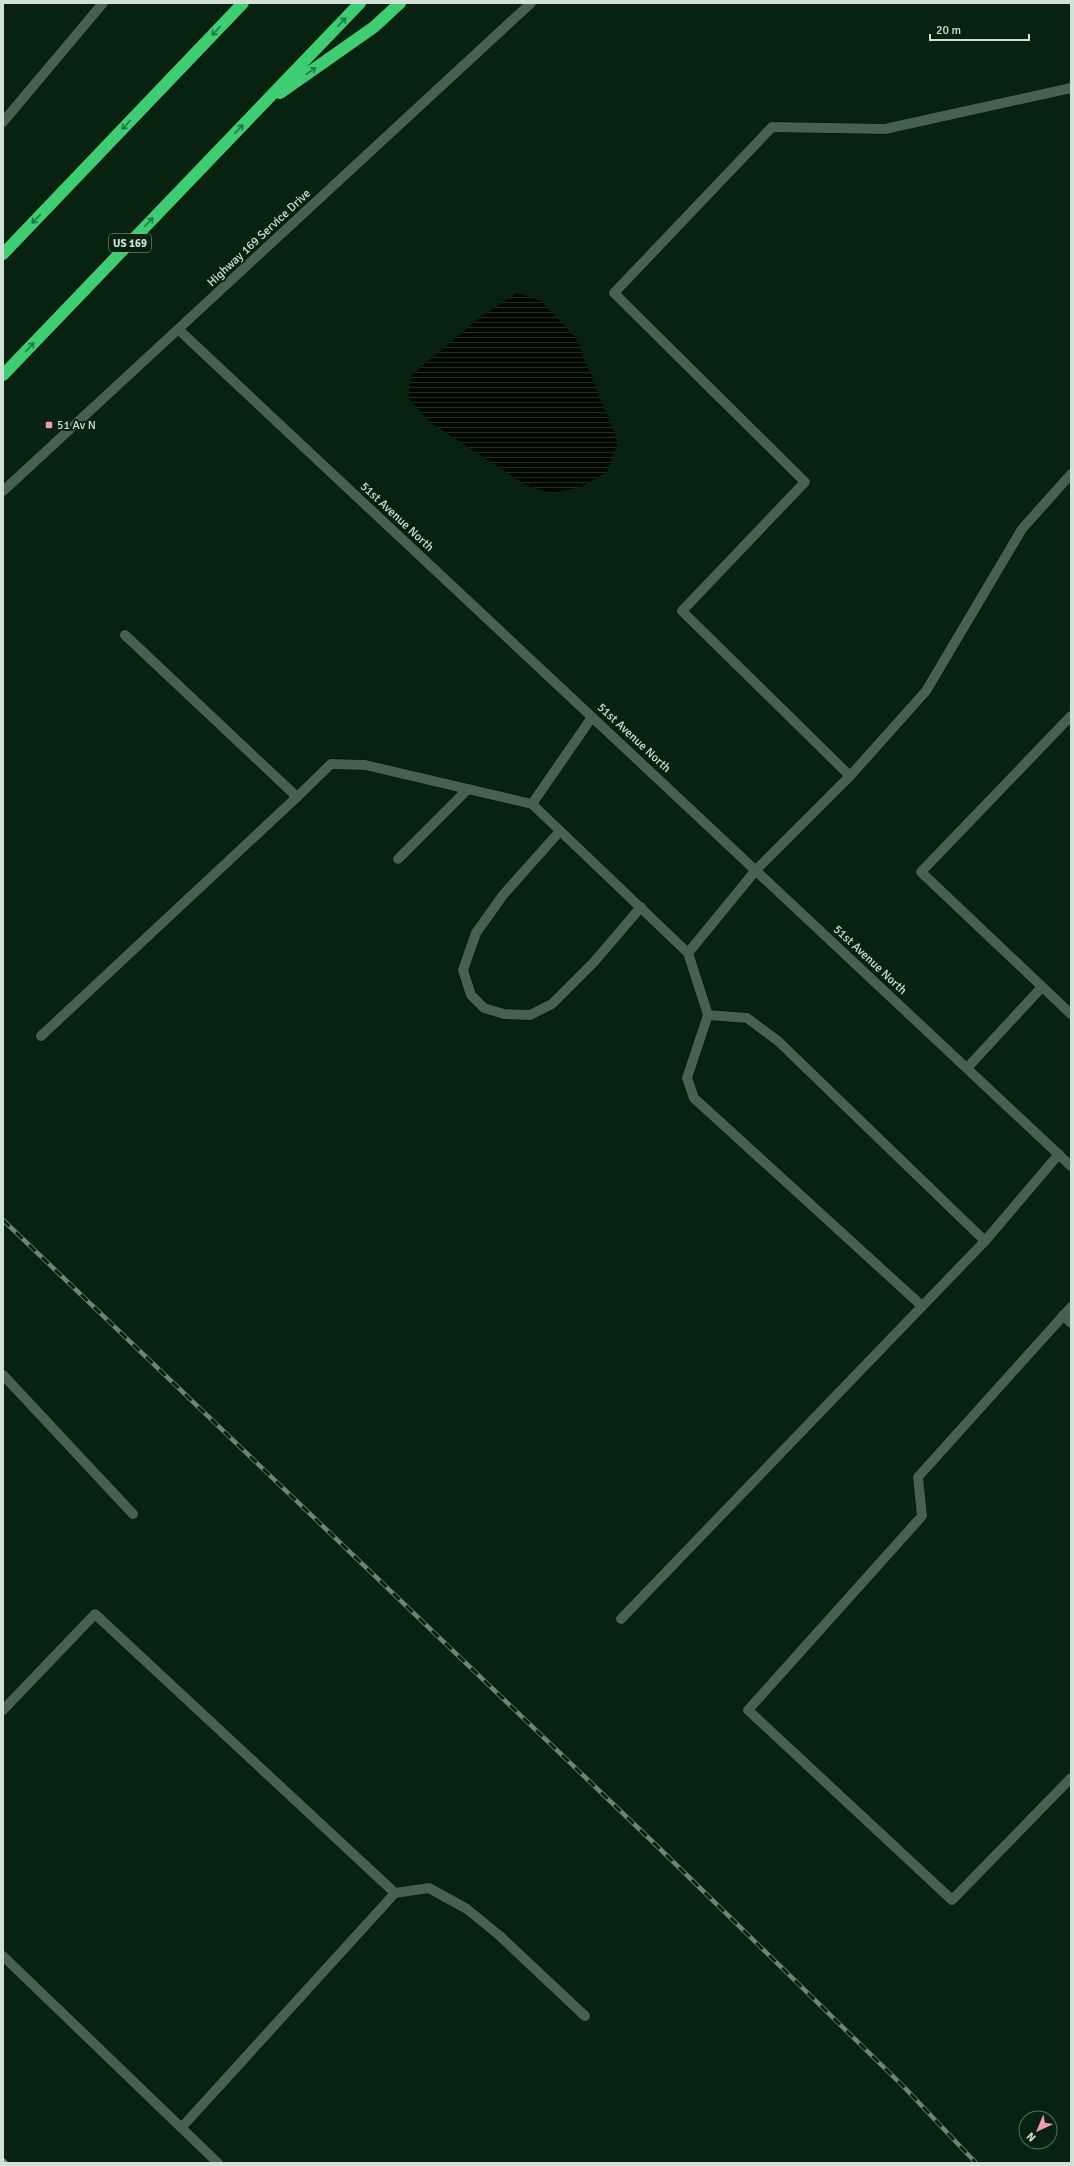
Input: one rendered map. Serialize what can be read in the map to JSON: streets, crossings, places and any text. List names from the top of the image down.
{
  "streets": {
    "highway": ["US 169"],
    "street": ["Highway 169 Service Drive", "51st Avenue North"]
  },
  "crossings": [
    ["Highway 169 Service Drive", "51st Avenue North"]
  ],
  "places": {
    "transit": ["51 Av N"]
  },
  "scale_bar": "20 m",
  "north": "bottom left"
}
